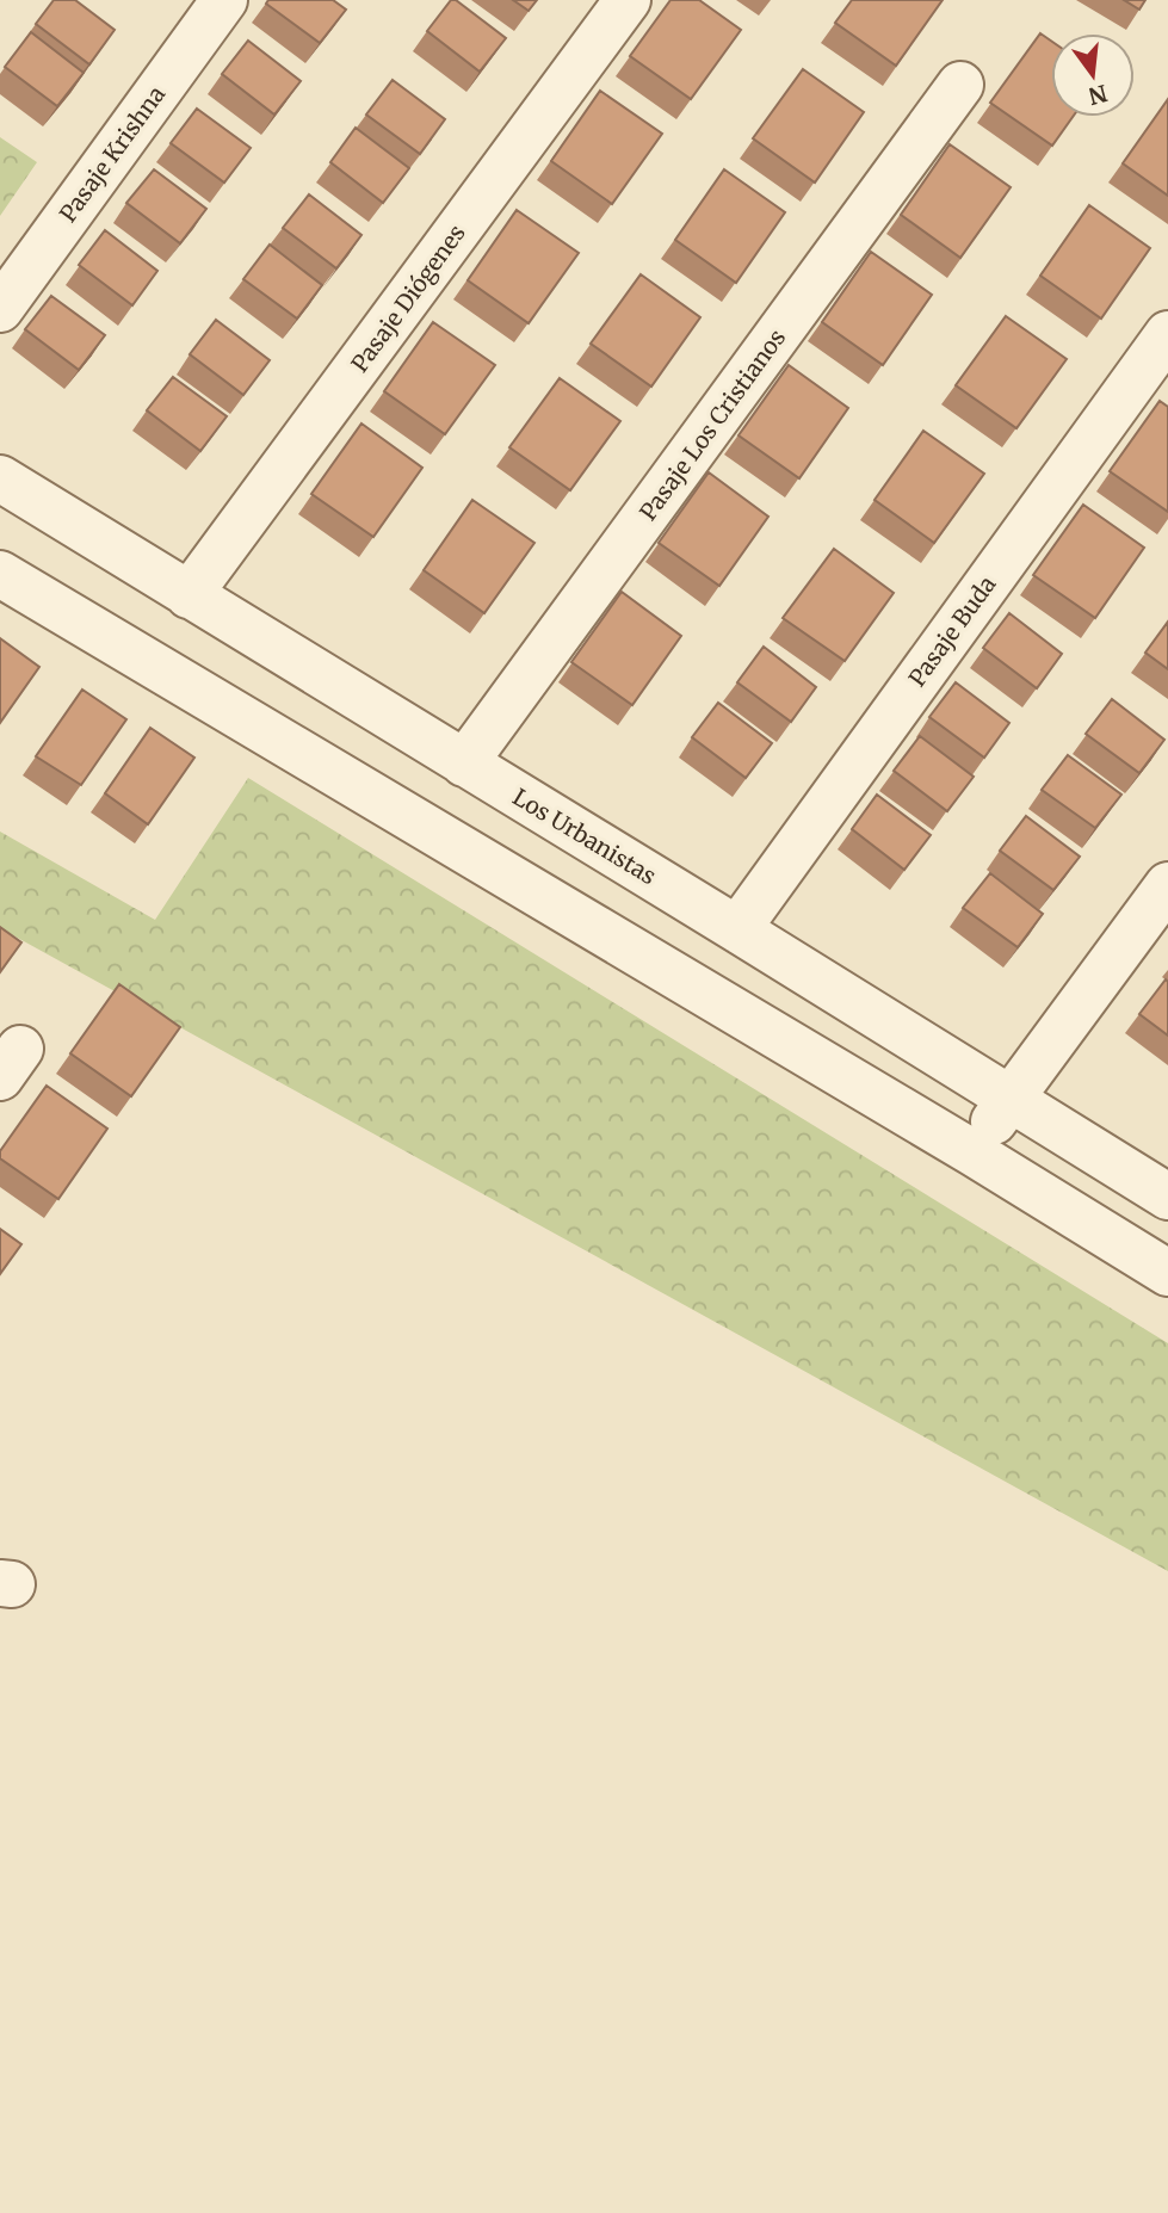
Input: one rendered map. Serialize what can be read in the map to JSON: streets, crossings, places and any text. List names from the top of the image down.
{
  "streets": {
    "street": [
      "Pasaje Krishna",
      "Pasaje Diógenes",
      "Pasaje Los Cristianos",
      "Pasaje Buda",
      "Los Urbanistas"
    ]
  },
  "crossings": [
    ["Pasaje Diógenes", "Los Urbanistas"],
    ["Pasaje Los Cristianos", "Los Urbanistas"],
    ["Pasaje Buda", "Los Urbanistas"]
  ],
  "north": "bottom"
}
